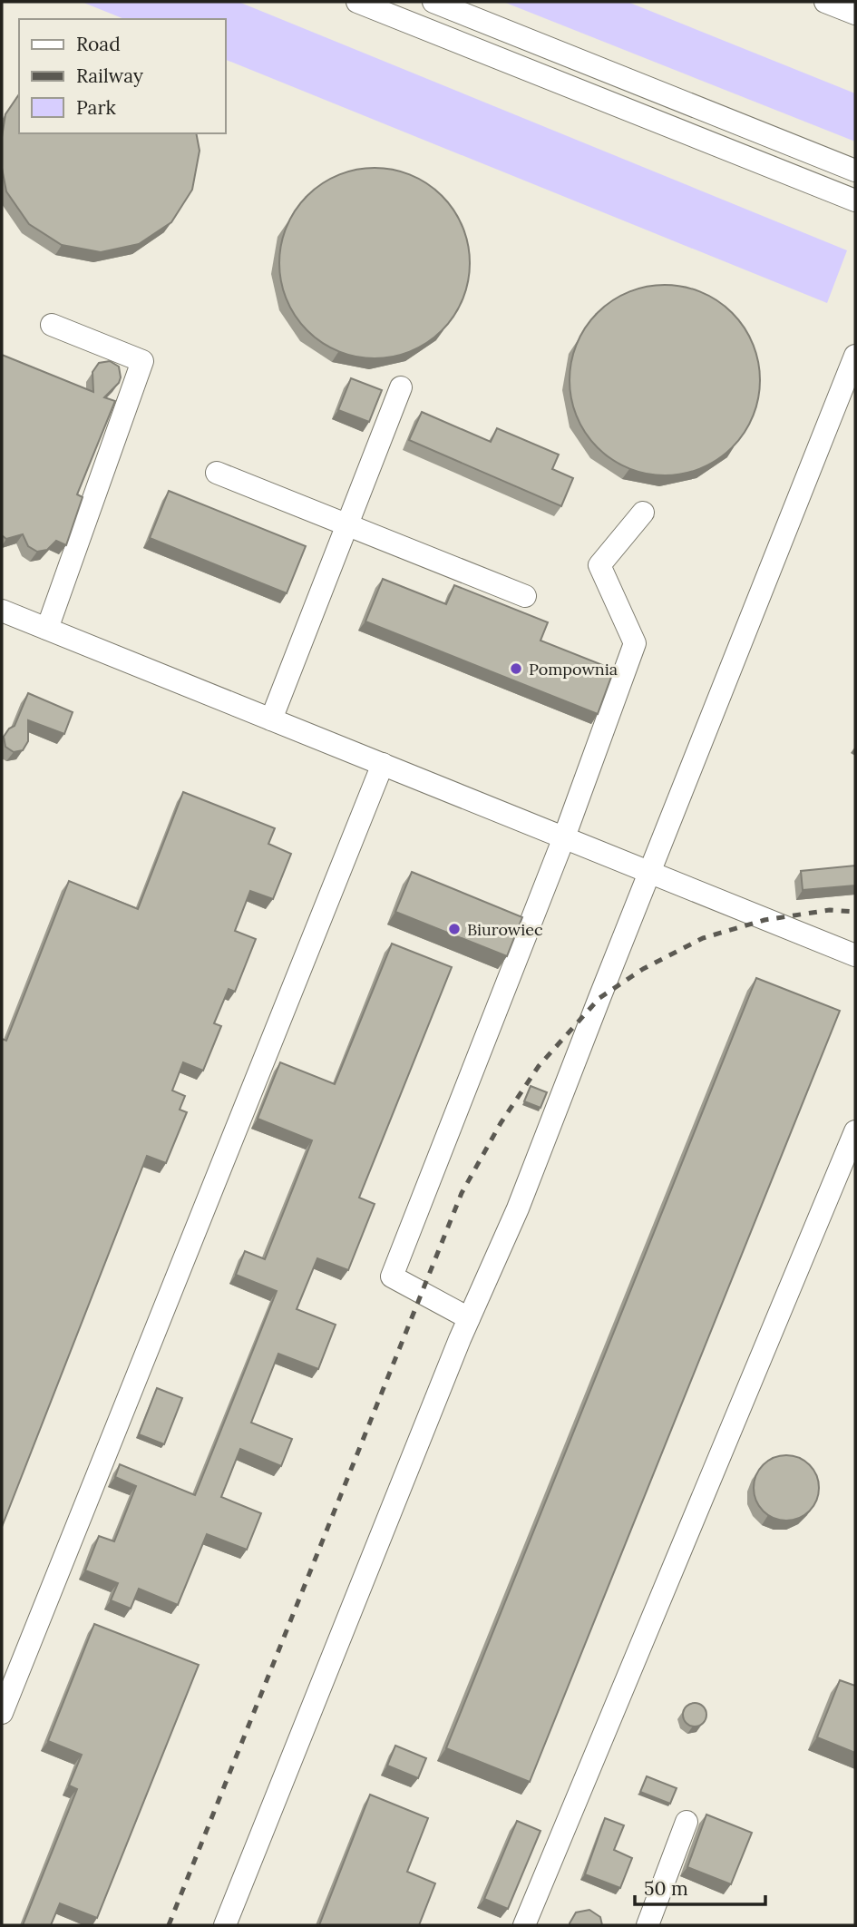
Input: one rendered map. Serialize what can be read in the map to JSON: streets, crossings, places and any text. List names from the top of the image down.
{
  "places": ["Pompownia", "Biurowiec"],
  "legend": ["Road", "Railway", "Park"],
  "scale_bar": "50 m"
}
